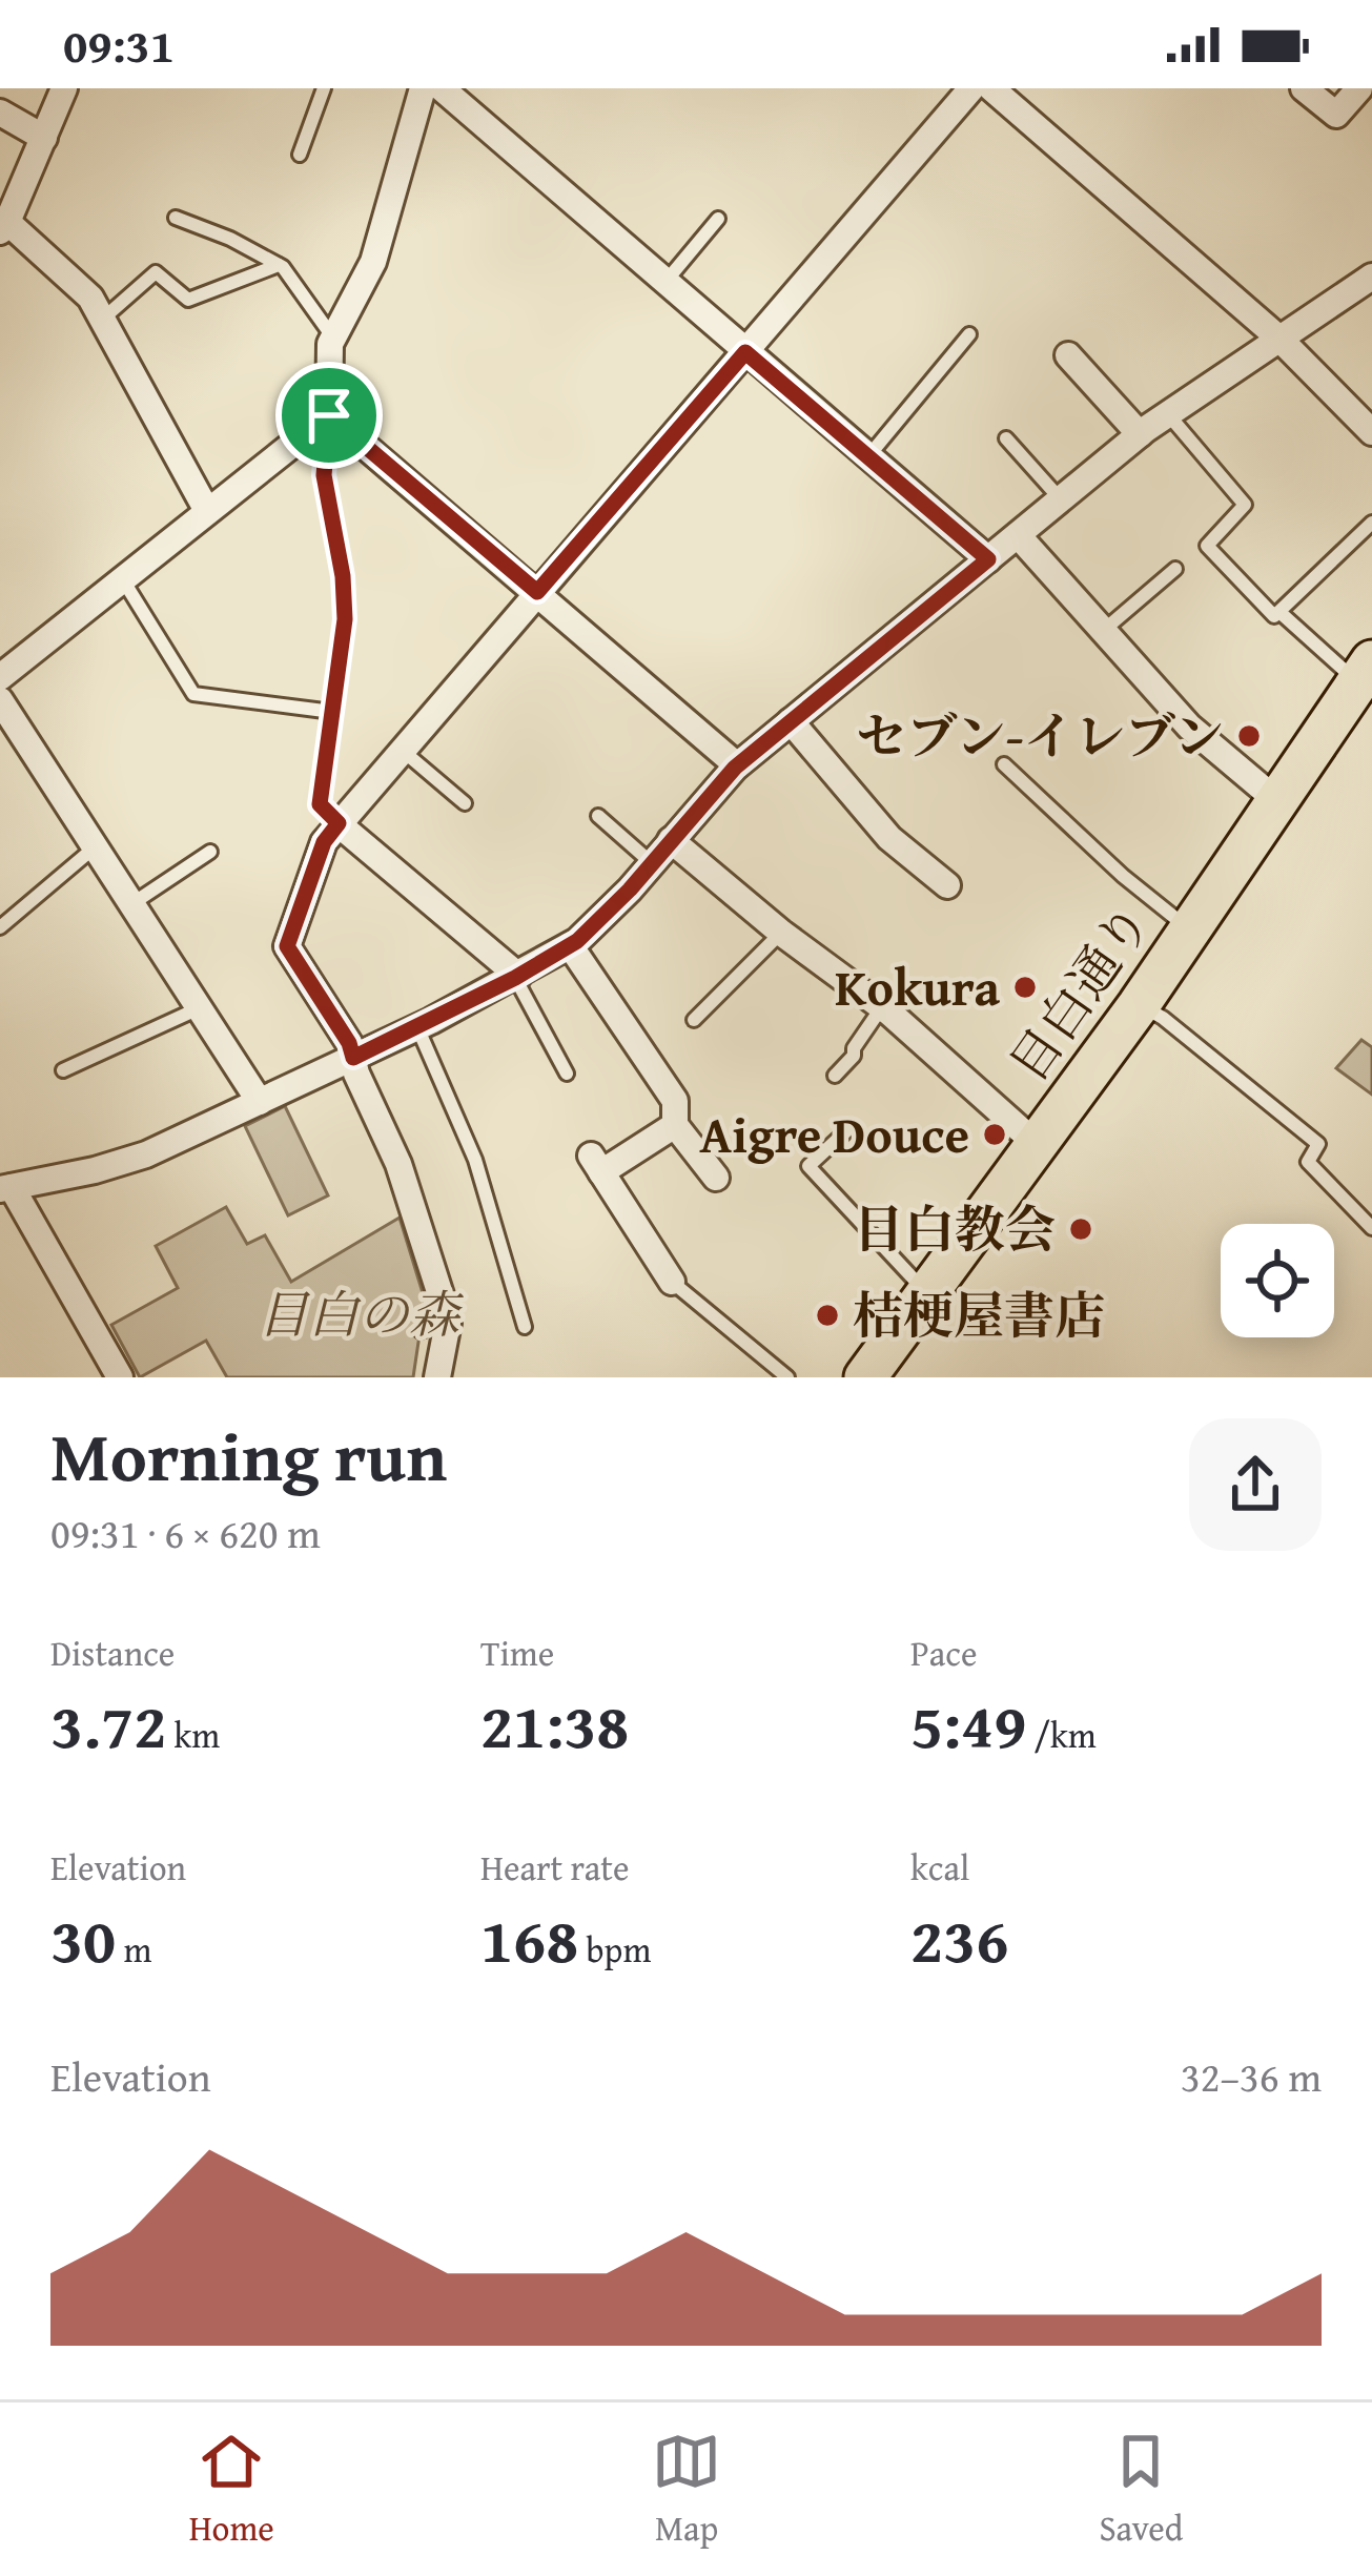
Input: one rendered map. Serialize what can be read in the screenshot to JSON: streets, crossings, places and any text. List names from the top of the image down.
{
  "streets": {
    "main road": ["目白通り"]
  },
  "parks": ["目白の森"],
  "places": [
    "セブン-イレブン",
    "Kokura",
    "Aigre Douce",
    "目白教会",
    "桔梗屋書店"
  ],
  "page": {
    "status": "09:31",
    "heading": ["Morning run", "09:31 · 6 × 620 m"],
    "stats": [
      ["Distance", "3.72 km"],
      ["Time", "21:38"],
      ["Pace", "5:49 /km"],
      ["Elevation", "30 m"],
      ["Heart rate", "168 bpm"],
      ["kcal", "236"]
    ],
    "chart": ["Elevation", "32–36 m"],
    "tabs": ["Home", "Map", "Saved"]
  }
}
